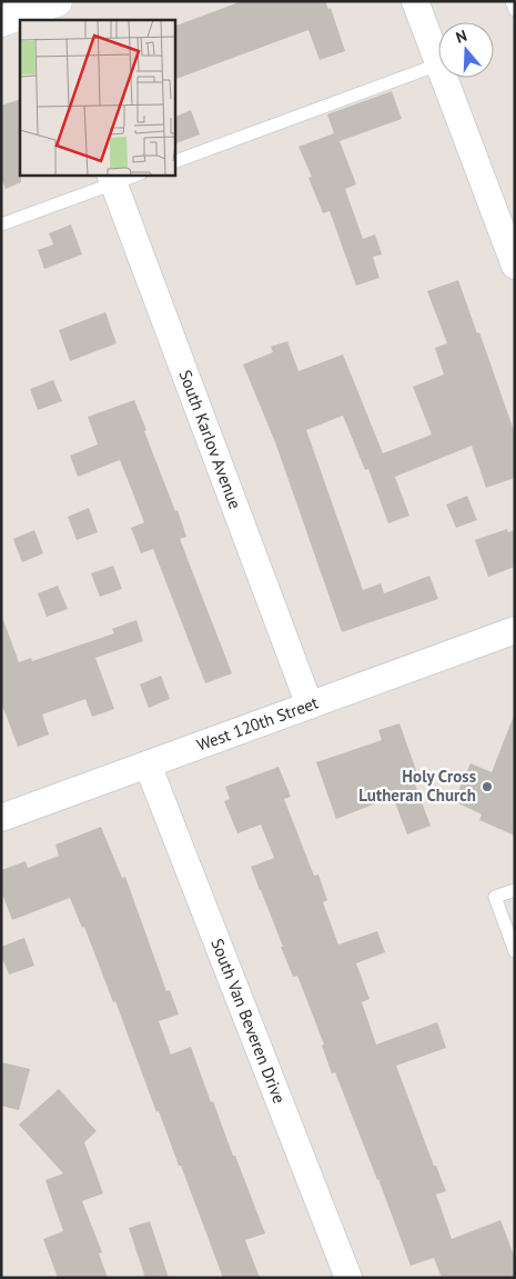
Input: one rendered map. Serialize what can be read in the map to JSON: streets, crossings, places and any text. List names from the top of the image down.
{
  "streets": {
    "street": ["South Karlov Avenue", "West 120th Street", "South Van Beveren Drive"]
  },
  "crossings": [
    ["South Karlov Avenue", "West 120th Street"],
    ["West 120th Street", "South Van Beveren Drive"]
  ],
  "places": ["Holy Cross Lutheran Church"],
  "north": "top"
}
